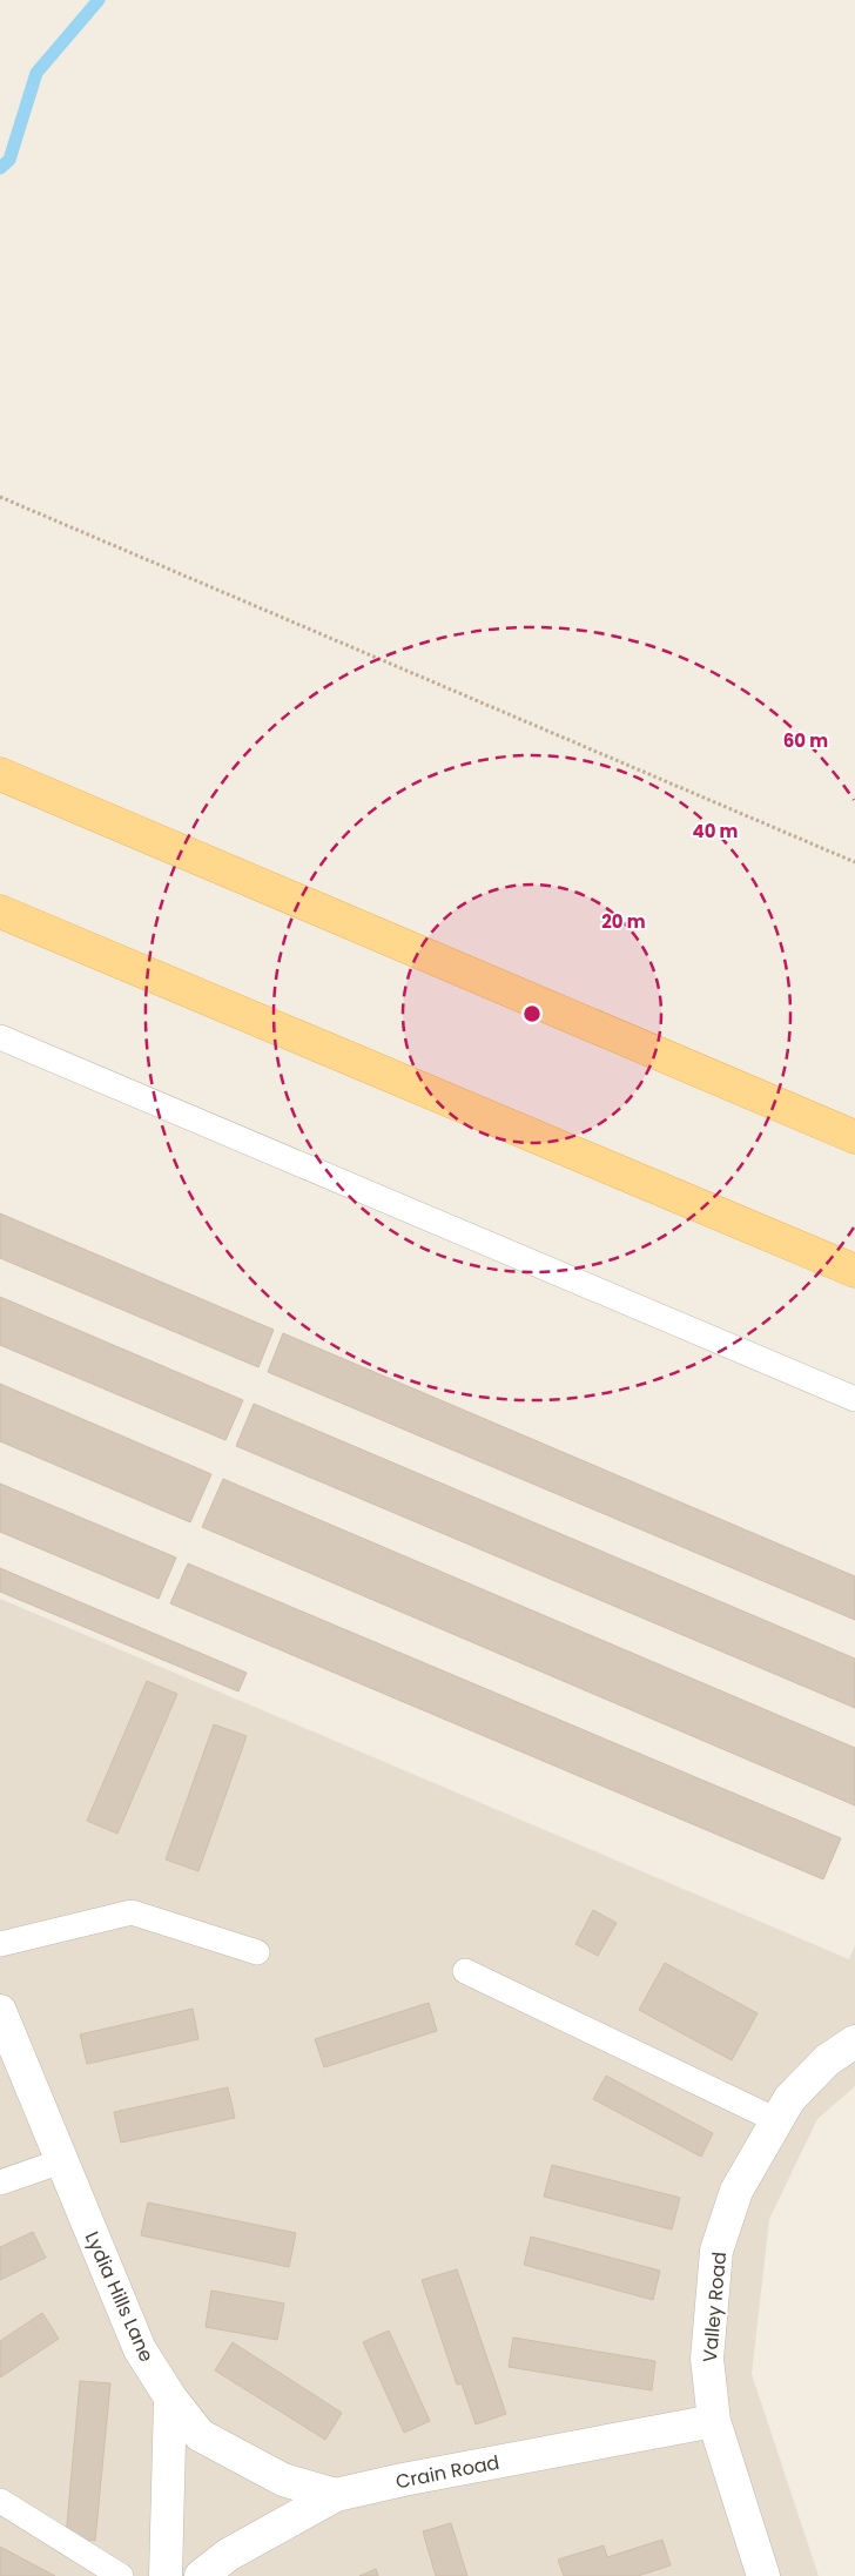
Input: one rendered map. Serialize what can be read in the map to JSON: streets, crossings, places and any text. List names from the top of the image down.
{
  "streets": {
    "street": ["Lydia Hills Lane", "Valley Road", "Crain Road"]
  },
  "crossings": [
    ["Lydia Hills Lane", "Crain Road"],
    ["Valley Road", "Crain Road"]
  ],
  "rings": ["60 m", "40 m", "20 m"]
}
